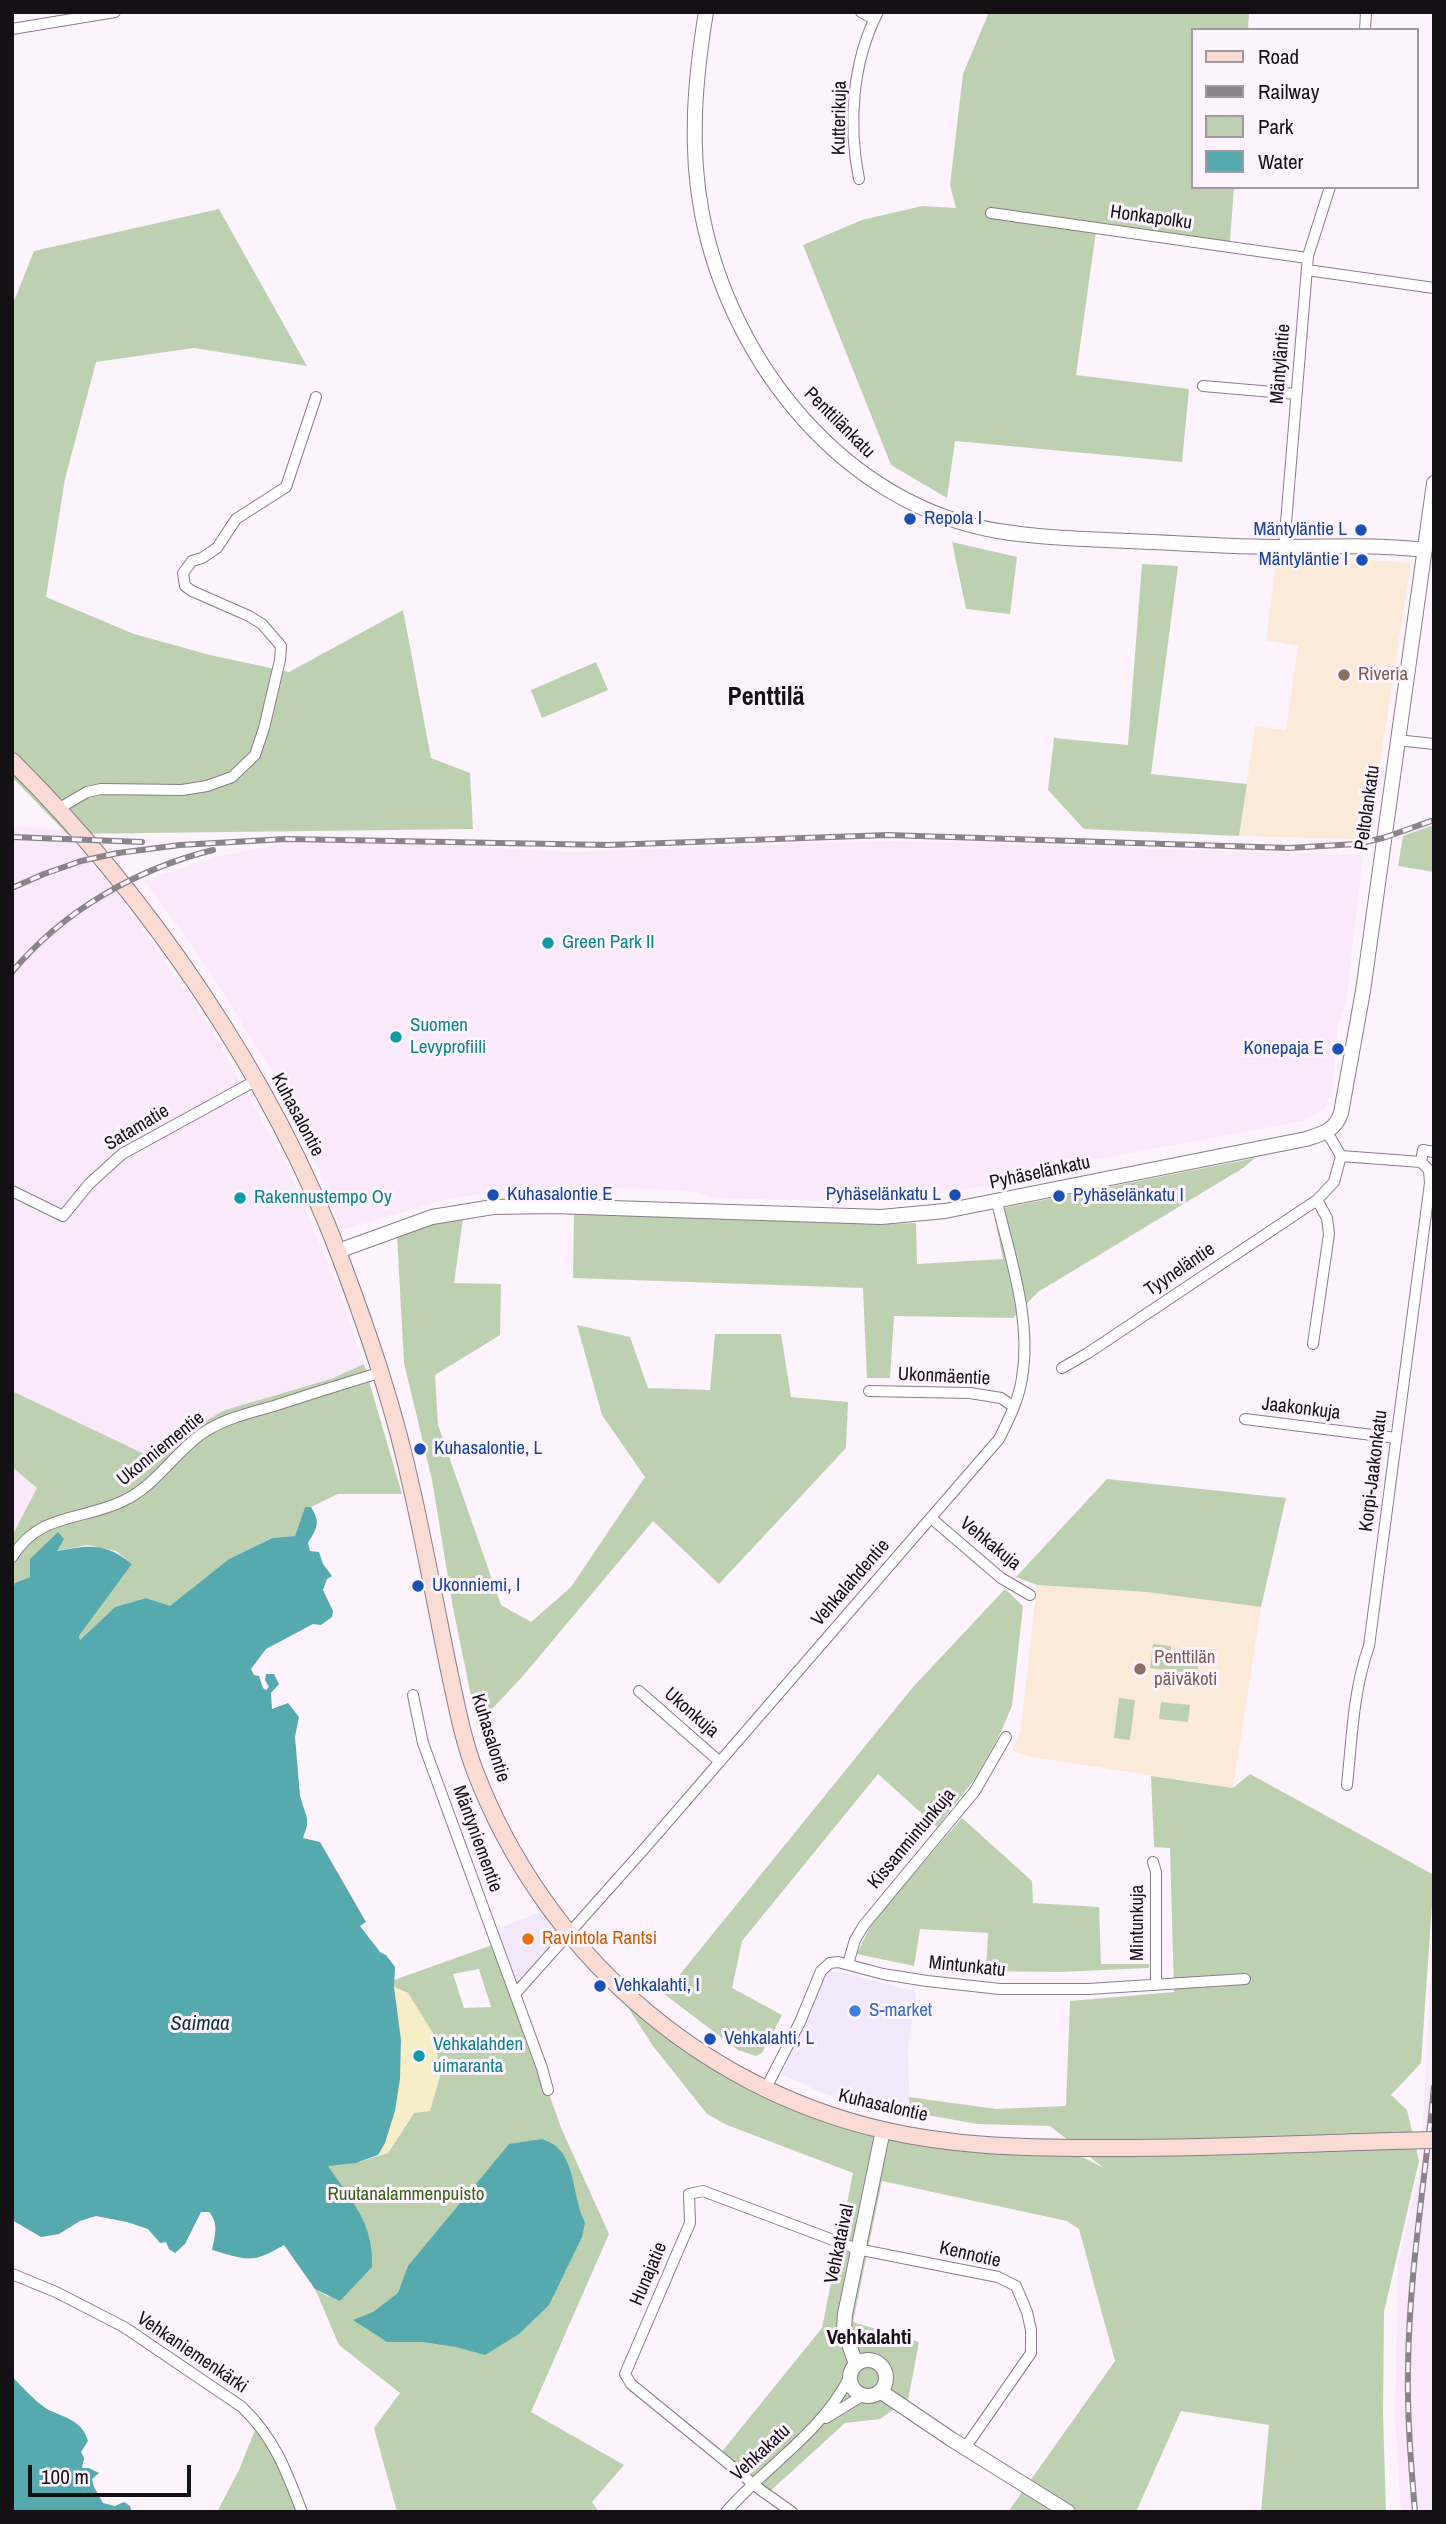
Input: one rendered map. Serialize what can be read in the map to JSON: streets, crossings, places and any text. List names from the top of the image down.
{
  "streets": {
    "main road": ["Kuhasalontie"],
    "street": [
      "Kutterikuja",
      "Honkapolku",
      "Mäntyläntie",
      "Penttilänkatu",
      "Peltolankatu",
      "Satamatie",
      "Pyhäselänkatu",
      "Tyyneläntie",
      "Ukonmäentie",
      "Jaakonkuja",
      "Ukonniementie",
      "Korpi-Jaakonkatu",
      "Vehkakuja",
      "Vehkalahdentie",
      "Ukonkuja",
      "Mäntyniementie",
      "Kissanmintunkuja",
      "Mintunkuja",
      "Mintunkatu",
      "Vehkataival",
      "Kennotie",
      "Hunajatie",
      "Vehkaniemenkärki",
      "Vehkakatu"
    ]
  },
  "crossings": [
    ["Honkapolku", "Mäntyläntie"],
    ["Mäntyläntie", "Penttilänkatu"],
    ["Penttilänkatu", "Peltolankatu"],
    ["Peltolankatu", "Pyhäselänkatu"],
    ["Kuhasalontie", "Satamatie"],
    ["Kuhasalontie", "Pyhäselänkatu"],
    ["Kuhasalontie", "Ukonniementie"],
    ["Kuhasalontie", "Vehkalahdentie"],
    ["Kuhasalontie", "Vehkataival"],
    ["Pyhäselänkatu", "Vehkalahdentie"],
    ["Ukonmäentie", "Vehkalahdentie"],
    ["Jaakonkuja", "Korpi-Jaakonkatu"],
    ["Vehkakuja", "Vehkalahdentie"],
    ["Vehkalahdentie", "Ukonkuja"],
    ["Vehkalahdentie", "Mäntyniementie"],
    ["Kissanmintunkuja", "Mintunkatu"],
    ["Mintunkuja", "Mintunkatu"],
    ["Vehkataival", "Kennotie"],
    ["Vehkataival", "Hunajatie"],
    ["Vehkataival", "Vehkakatu"],
    ["Kennotie", "Hunajatie"],
    ["Hunajatie", "Vehkakatu"]
  ],
  "districts": ["Penttilä", "Vehkalahti"],
  "water": ["Saimaa"],
  "parks": ["Ruutanalammenpuisto"],
  "places": [
    "Repola I",
    "Mäntyläntie L",
    "Mäntyläntie I",
    "Riveria",
    "Green Park II",
    "Suomen Levyprofiili",
    "Konepaja E",
    "Kuhasalontie E",
    "Pyhäselänkatu L",
    "Pyhäselänkatu I",
    "Rakennustempo Oy",
    "Kuhasalontie, L",
    "Ukonniemi, I",
    "Penttilän päiväkoti",
    "Ravintola Rantsi",
    "Vehkalahti, I",
    "S-market",
    "Vehkalahti, L",
    "Vehkalahden uimaranta"
  ],
  "legend": [
    "Road",
    "Railway",
    "Park",
    "Water"
  ],
  "scale_bar": "100 m"
}
